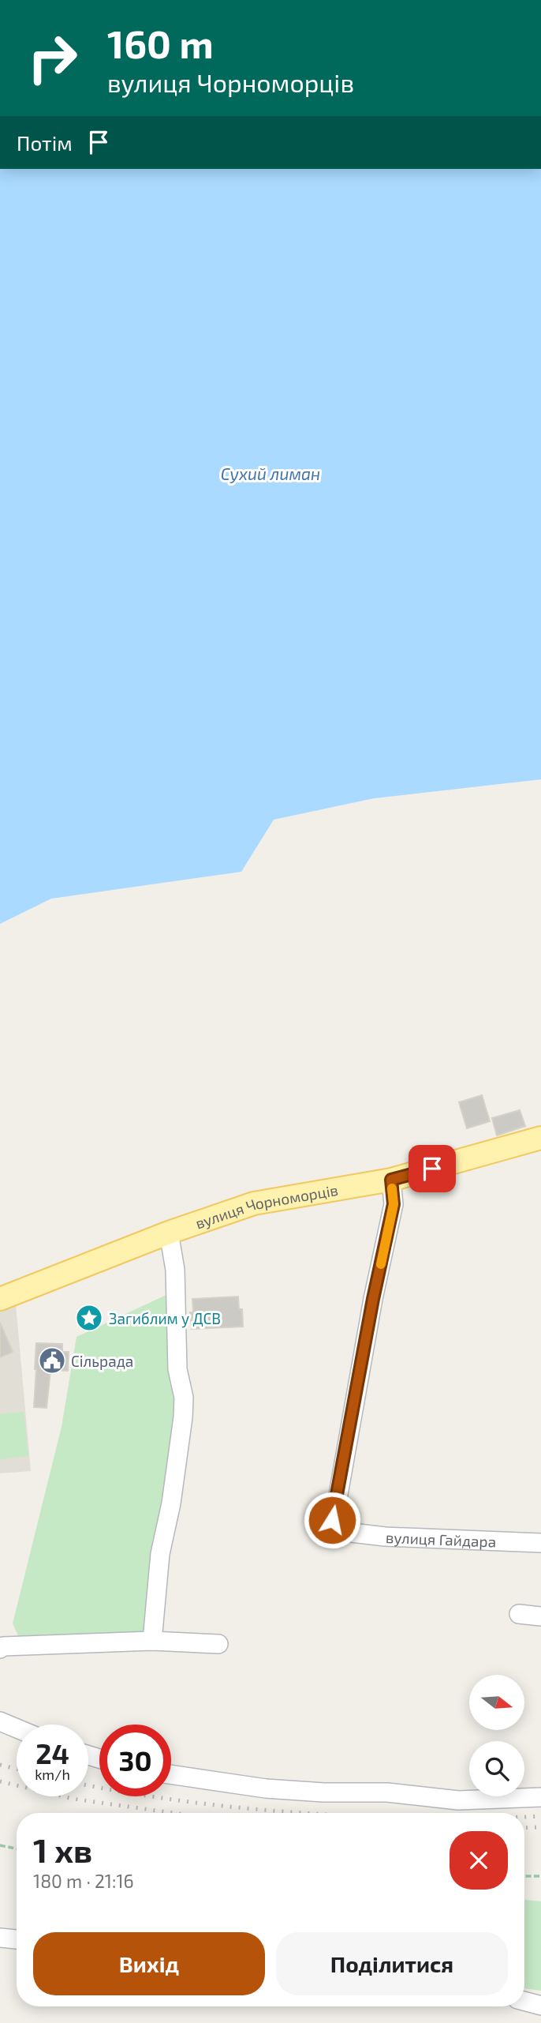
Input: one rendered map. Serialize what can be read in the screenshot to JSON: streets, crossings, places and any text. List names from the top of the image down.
{
  "streets": {
    "main road": ["вулиця Чорноморців"],
    "street": ["вулиця Гайдара"]
  },
  "crossings": [
    ["вулиця Чорноморців", "вулиця Гайдара"]
  ],
  "water": ["Сухий лиман"],
  "places": {
    "place": ["Загиблим у ДСВ"],
    "public building": ["Сільрада"]
  },
  "north": "right",
  "page": {
    "turn": ["160 m", "вулиця Чорноморців"],
    "then": "Потім",
    "speed": "24 km/h",
    "limit": "30",
    "heading": ["1 хв", "180 m · 21:16"],
    "buttons": ["Вихід", "Поділитися"]
  }
}
